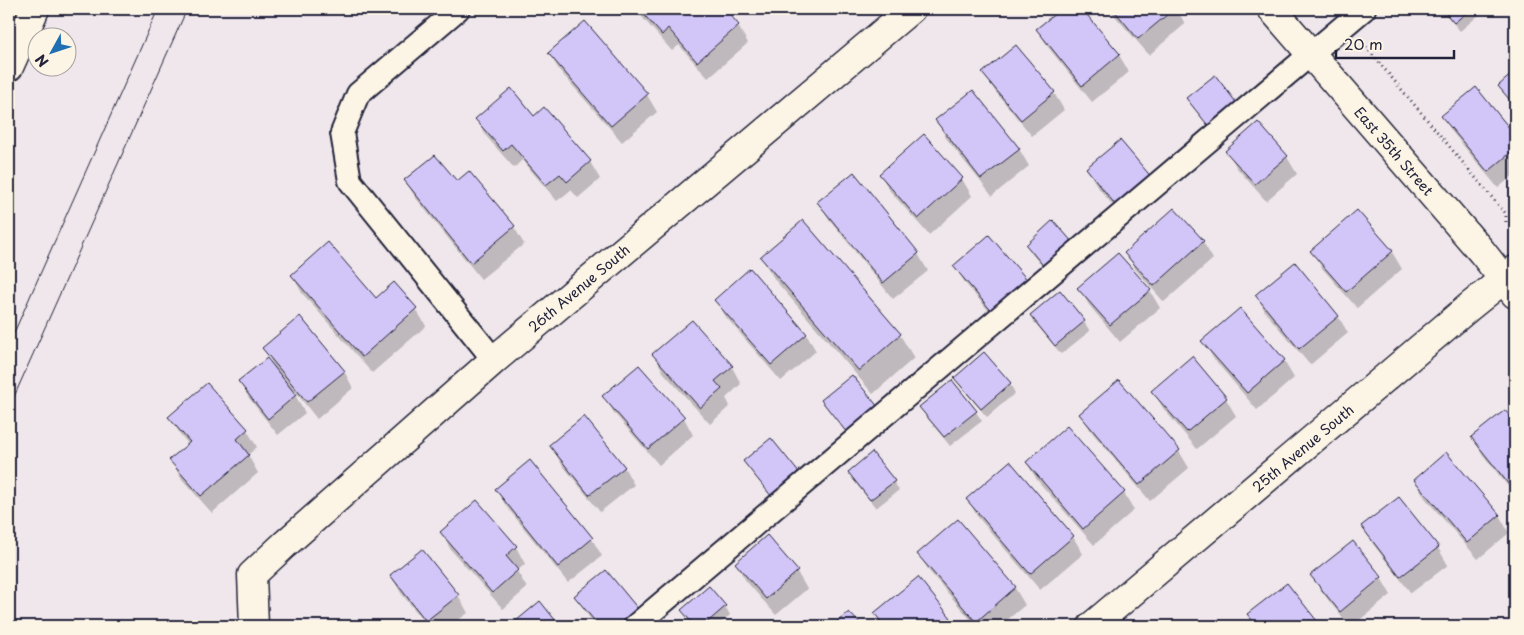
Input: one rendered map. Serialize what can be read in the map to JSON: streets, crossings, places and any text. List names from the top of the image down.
{
  "streets": {
    "main road": ["East 35th Street", "26th Avenue South", "25th Avenue South"]
  },
  "crossings": [
    ["East 35th Street", "25th Avenue South"]
  ],
  "scale_bar": "20 m",
  "north": "bottom left"
}
